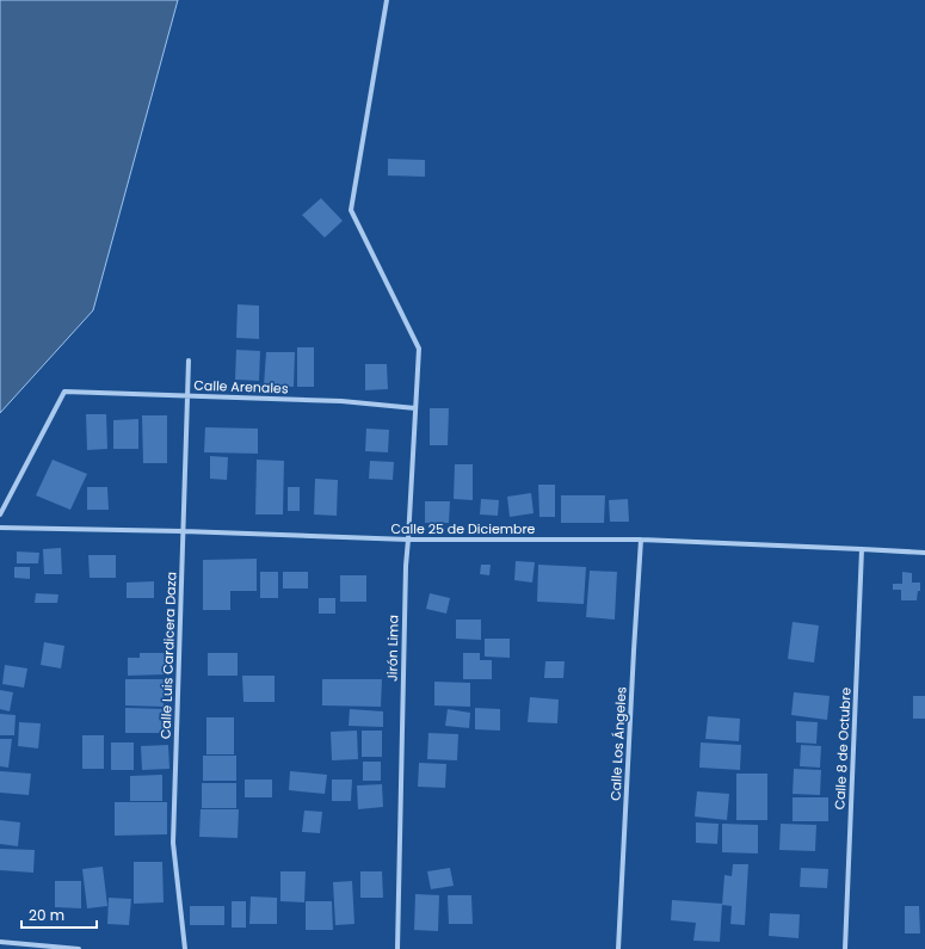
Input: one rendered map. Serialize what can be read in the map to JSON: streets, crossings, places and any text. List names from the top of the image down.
{
  "streets": {
    "street": [
      "Calle Arenales",
      "Calle 25 de Diciembre",
      "Jirón Lima",
      "Calle Luis Cardicera Daza",
      "Calle Los Ángeles",
      "Calle 8 de Octubre"
    ]
  },
  "crossings": [
    ["Calle Arenales", "Jirón Lima"],
    ["Calle Arenales", "Calle Luis Cardicera Daza"],
    ["Calle 25 de Diciembre", "Jirón Lima"],
    ["Calle 25 de Diciembre", "Calle Luis Cardicera Daza"],
    ["Calle 25 de Diciembre", "Calle Los Ángeles"],
    ["Calle 25 de Diciembre", "Calle 8 de Octubre"]
  ],
  "scale_bar": "20 m"
}
